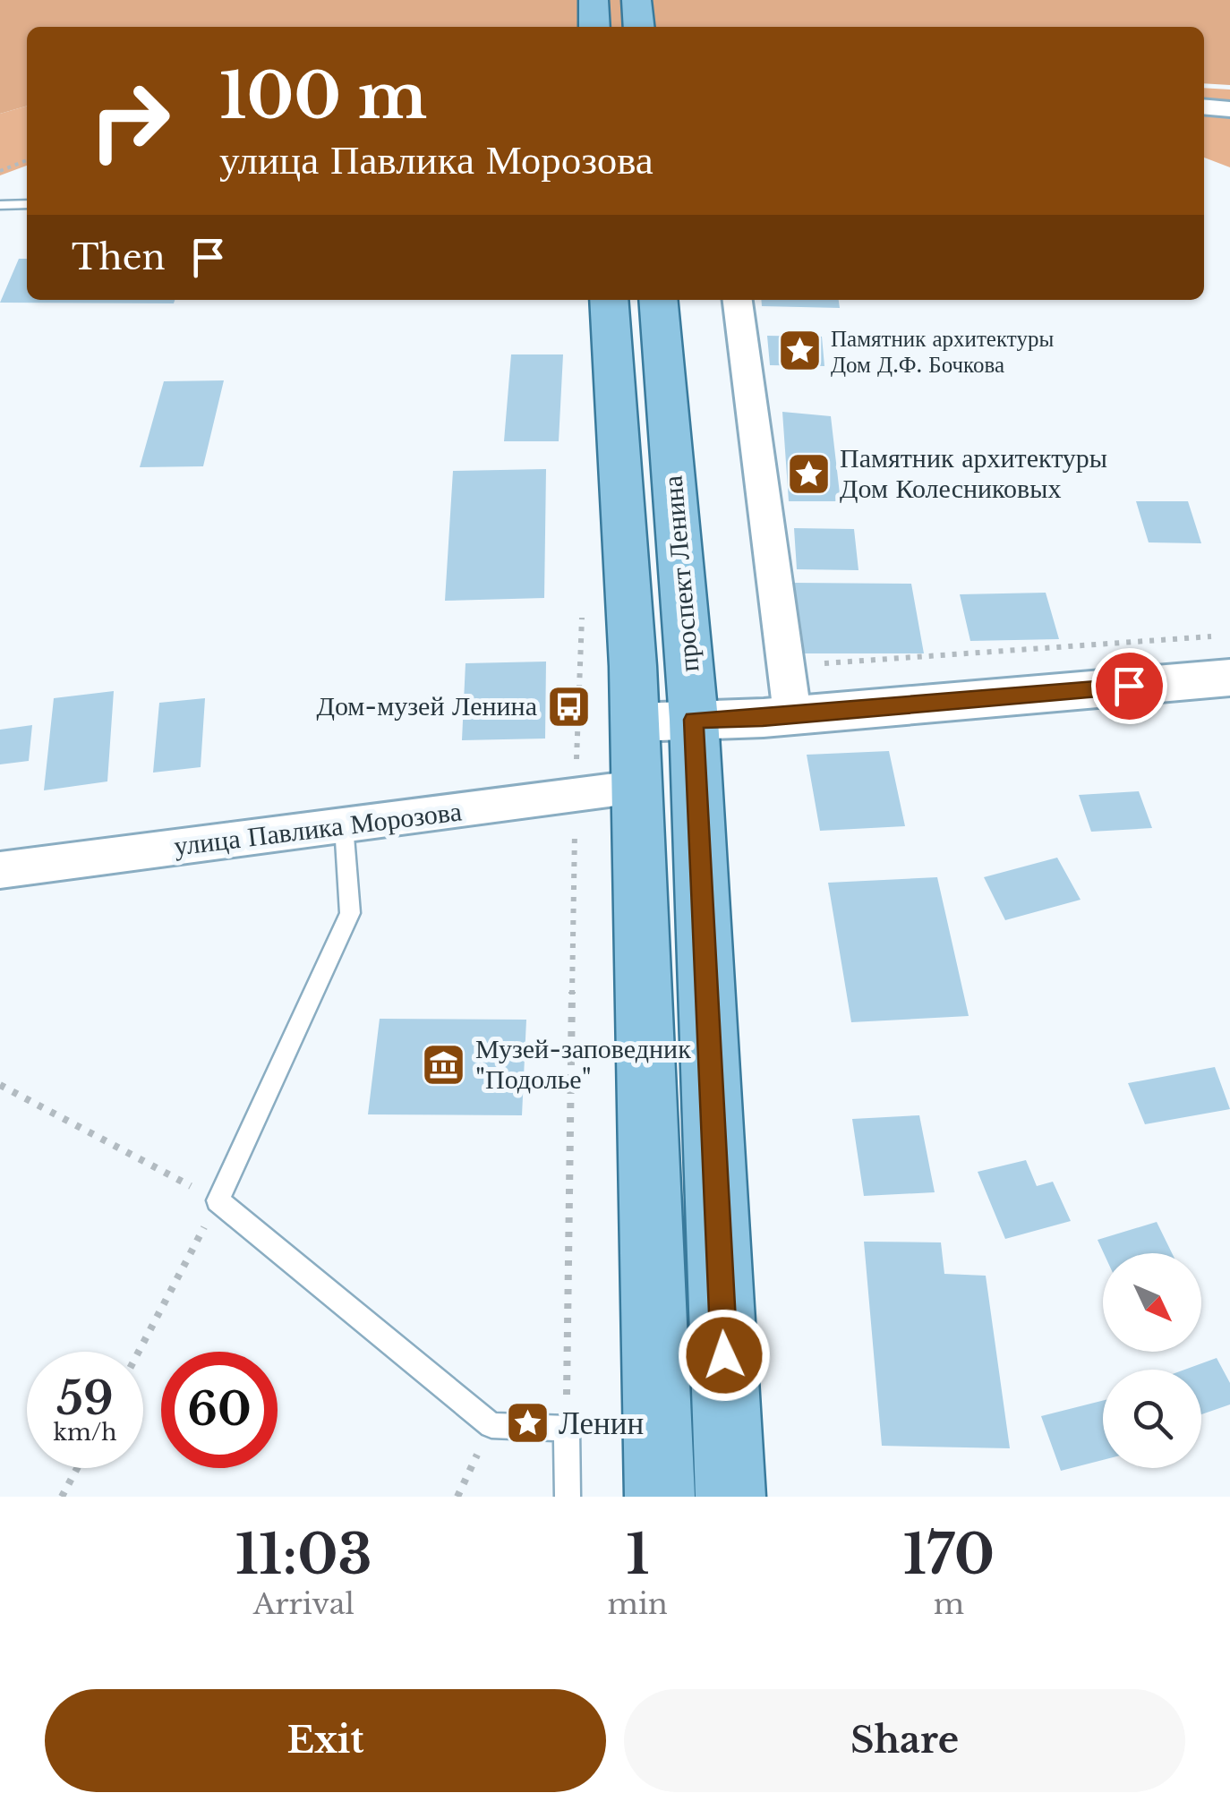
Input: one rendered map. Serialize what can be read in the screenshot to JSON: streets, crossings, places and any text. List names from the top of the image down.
{
  "streets": {
    "main road": ["проспект Ленина"],
    "street": ["улица Павлика Морозова"]
  },
  "crossings": [
    ["проспект Ленина", "улица Павлика Морозова"]
  ],
  "places": {
    "place": ["Памятник архитектуры Дом Д.Ф. Бочкова", "Памятник архитектуры Дом Колесниковых", "Ленин"],
    "bus stop": ["Дом-музей Ленина"],
    "museum": ["Музей-заповедник \"Подолье\""]
  },
  "north": "bottom right",
  "page": {
    "turn": ["100 m", "улица Павлика Морозова"],
    "then": "Then",
    "speed": "59 km/h",
    "limit": "60",
    "eta": [
      "11:03",
      "Arrival",
      "1",
      "min",
      "170",
      "m"
    ],
    "buttons": ["Exit", "Share"]
  }
}
